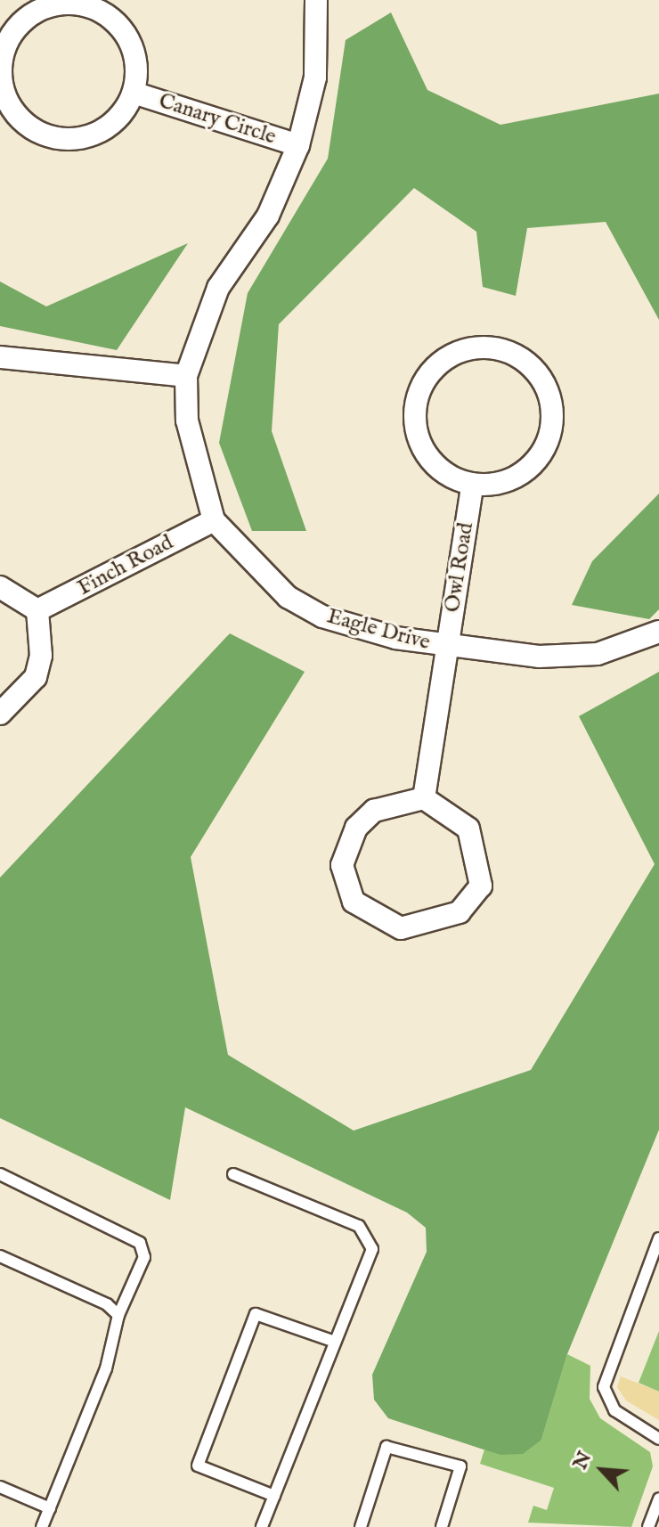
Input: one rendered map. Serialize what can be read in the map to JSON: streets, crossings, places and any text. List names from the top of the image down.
{
  "streets": {
    "street": [
      "Canary Circle",
      "Finch Road",
      "Owl Road",
      "Eagle Drive"
    ]
  },
  "crossings": [
    ["Canary Circle", "Eagle Drive"],
    ["Finch Road", "Eagle Drive"],
    ["Owl Road", "Eagle Drive"]
  ],
  "north": "top left"
}
